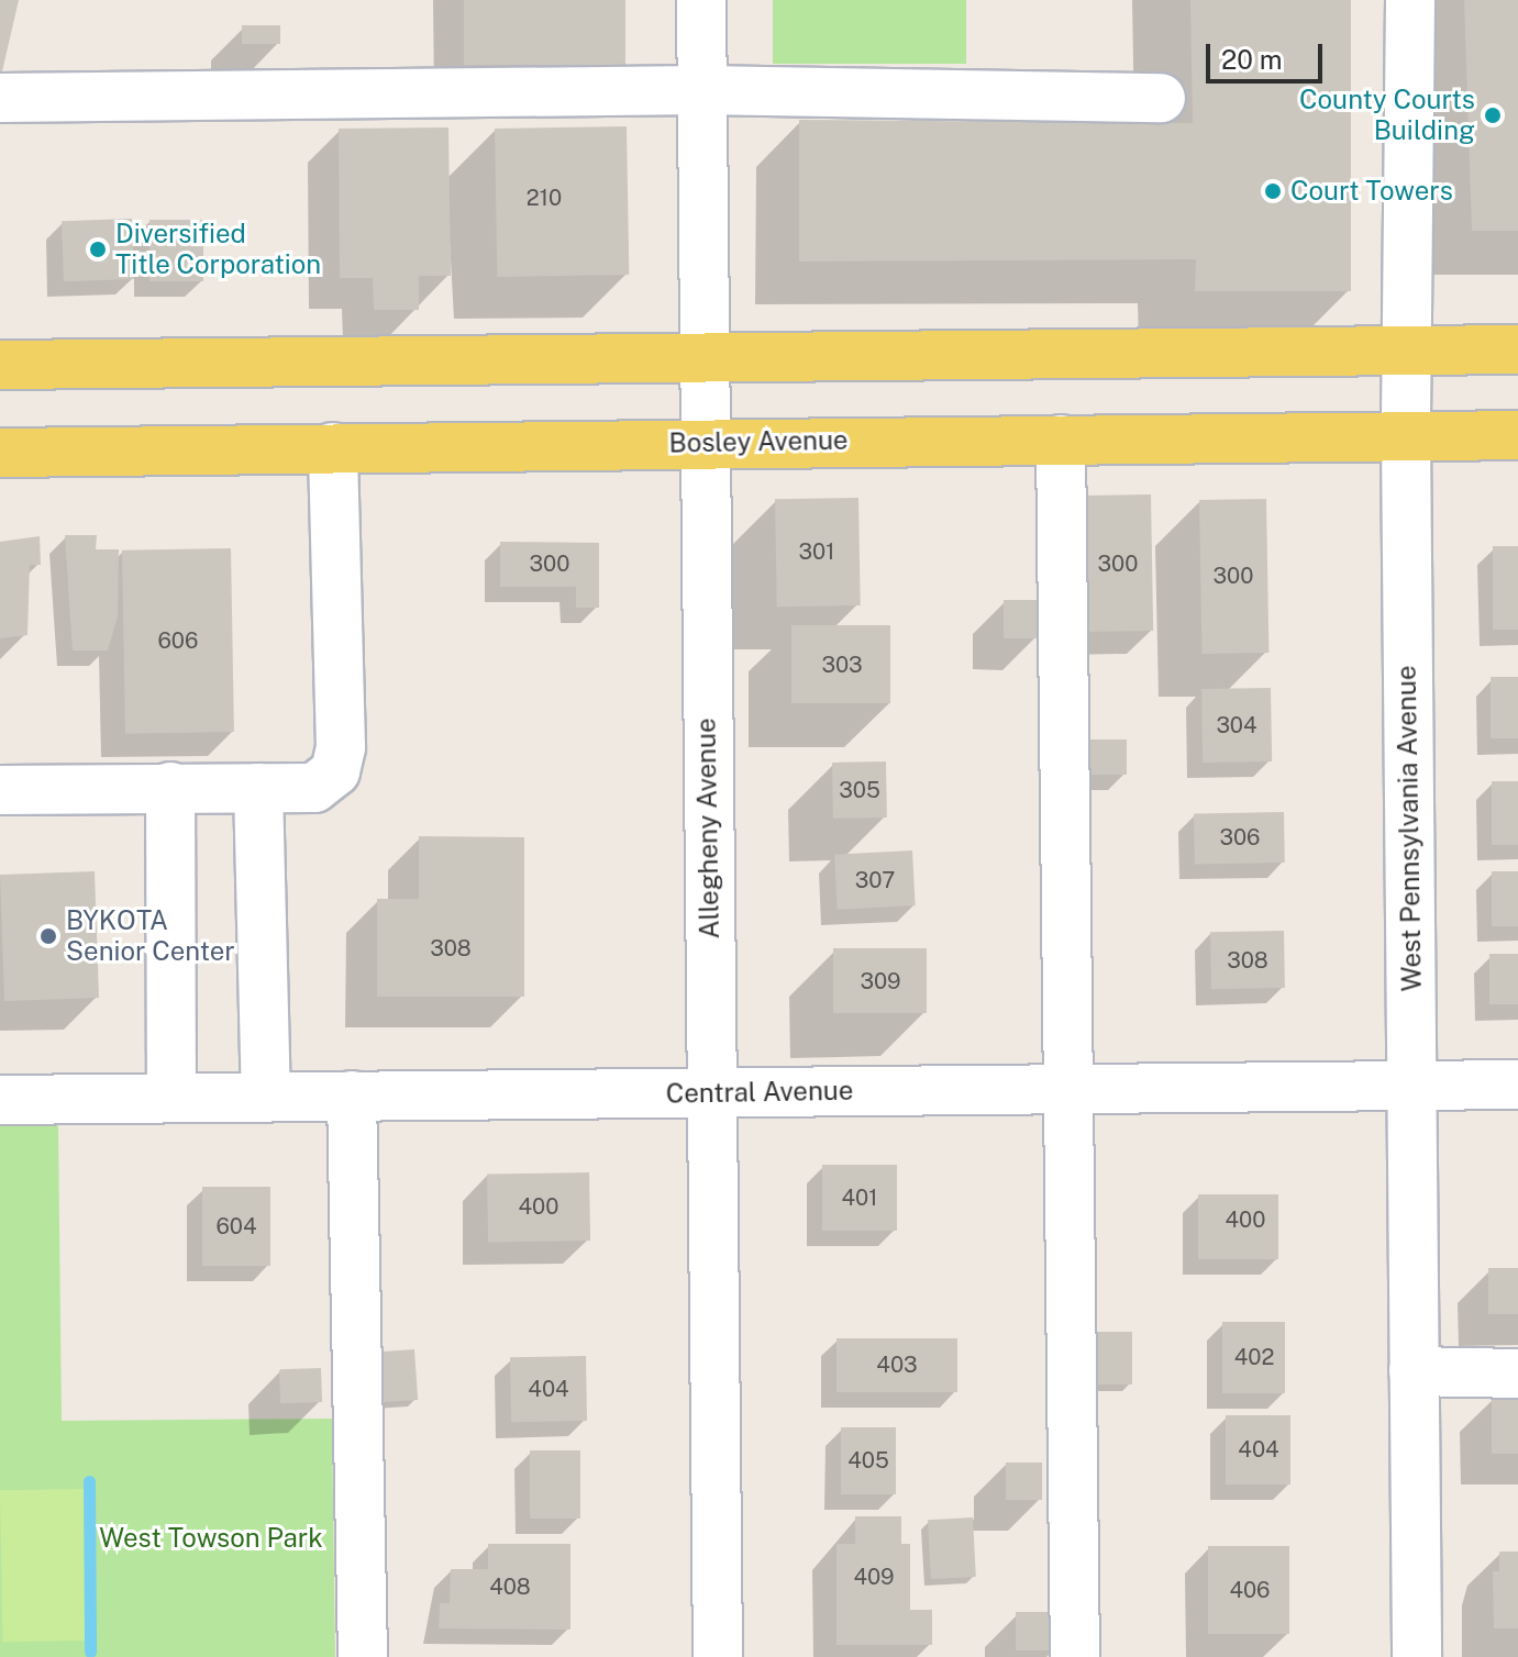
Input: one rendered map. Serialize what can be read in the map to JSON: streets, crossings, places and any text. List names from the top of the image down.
{
  "streets": {
    "main road": ["Bosley Avenue"],
    "street": ["Allegheny Avenue", "West Pennsylvania Avenue", "Central Avenue"]
  },
  "crossings": [
    ["Bosley Avenue", "Allegheny Avenue"],
    ["Bosley Avenue", "West Pennsylvania Avenue"],
    ["Allegheny Avenue", "Central Avenue"],
    ["West Pennsylvania Avenue", "Central Avenue"]
  ],
  "parks": ["West Towson Park"],
  "places": [
    "County Courts Building",
    "Court Towers",
    "Diversified Title Corporation",
    "BYKOTA Senior Center"
  ],
  "house_numbers": [
    "210",
    "301",
    "300",
    "300",
    "300",
    "606",
    "303",
    "304",
    "305",
    "306",
    "307",
    "308",
    "308",
    "309",
    "401",
    "400",
    "400",
    "604",
    "402",
    "403",
    "404",
    "404",
    "405",
    "409",
    "408",
    "406"
  ],
  "scale_bar": "20 m"
}
